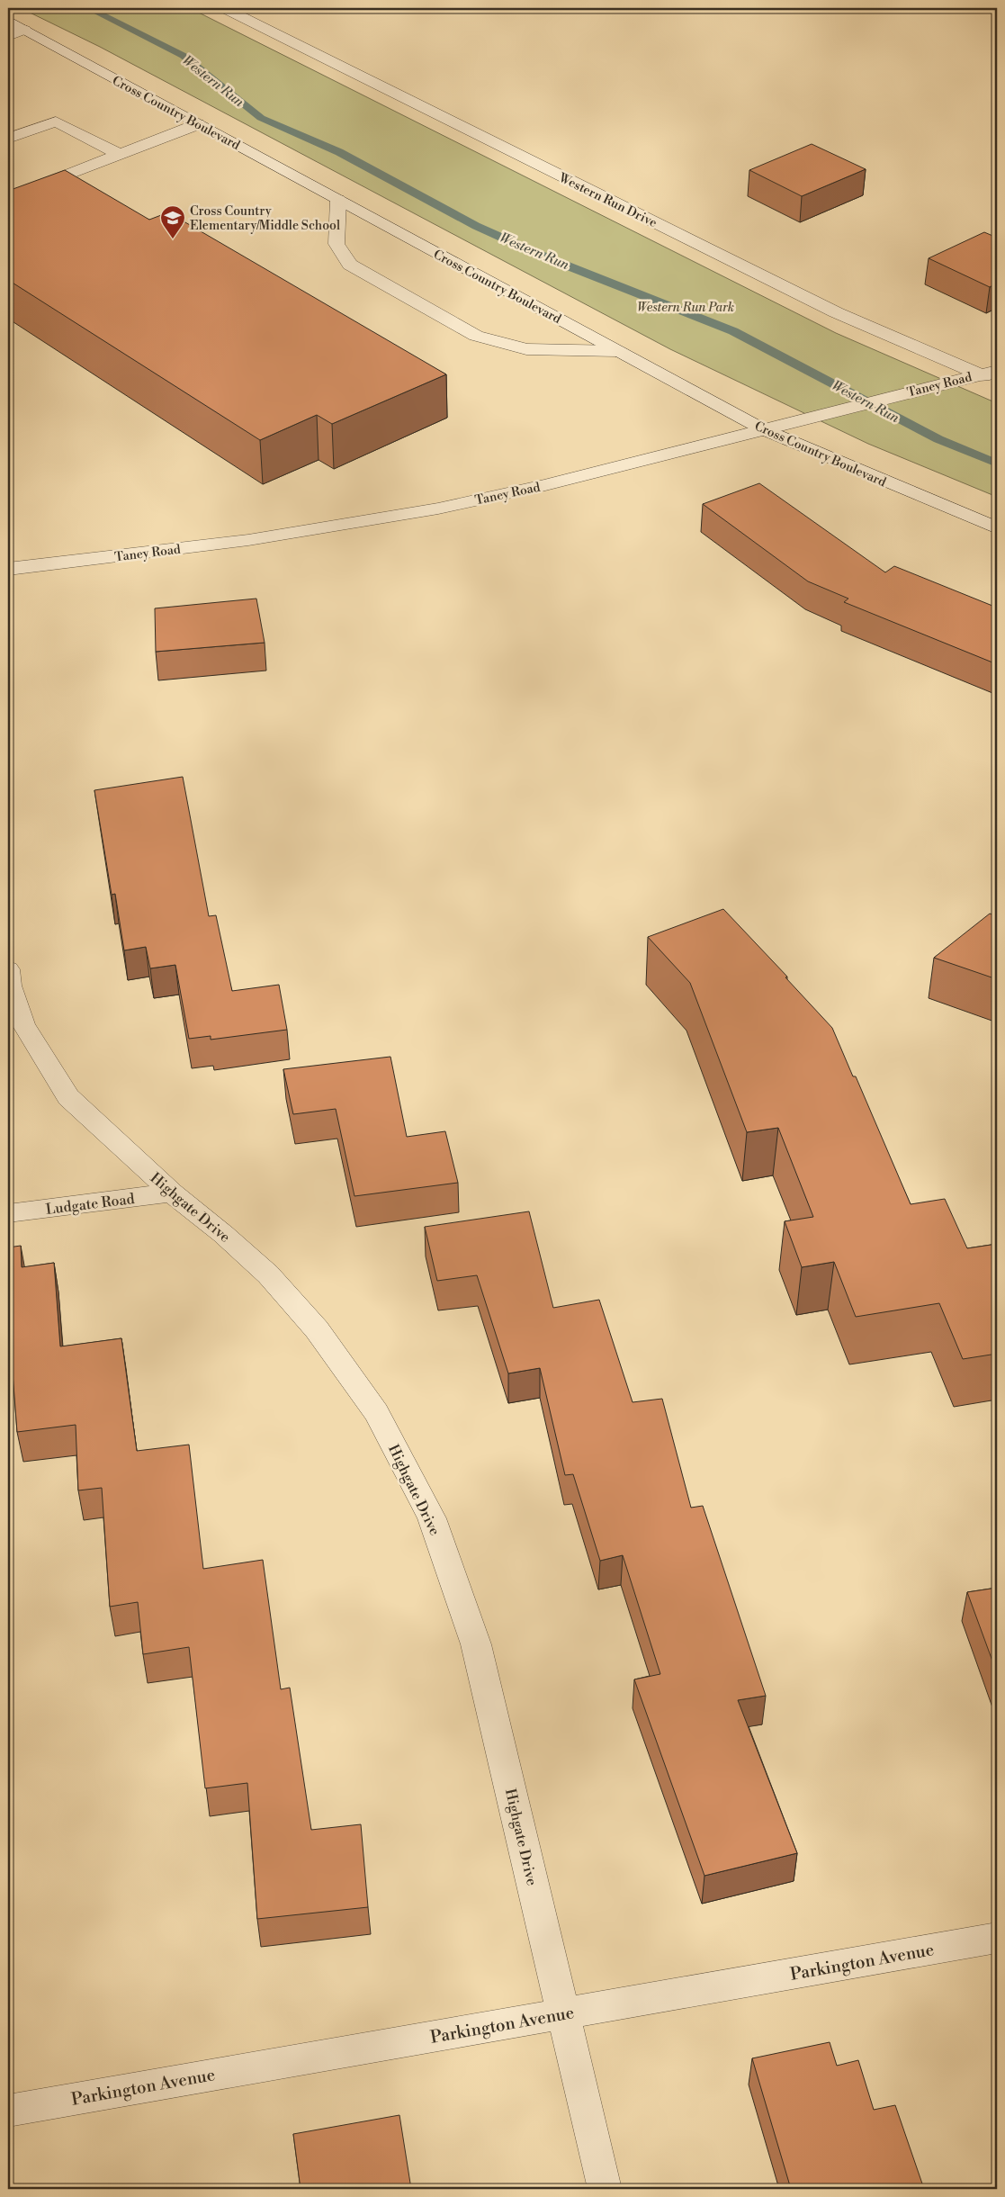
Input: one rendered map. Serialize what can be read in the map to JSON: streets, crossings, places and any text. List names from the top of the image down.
{
  "streets": {
    "street": [
      "Cross Country Boulevard",
      "Western Run Drive",
      "Taney Road",
      "Ludgate Road",
      "Highgate Drive",
      "Parkington Avenue"
    ]
  },
  "crossings": [
    ["Cross Country Boulevard", "Taney Road"],
    ["Western Run Drive", "Taney Road"],
    ["Ludgate Road", "Highgate Drive"],
    ["Highgate Drive", "Parkington Avenue"]
  ],
  "water": ["Western Run"],
  "parks": ["Western Run Park"],
  "places": {
    "school or university": ["Cross Country Elementary/Middle School"]
  }
}
